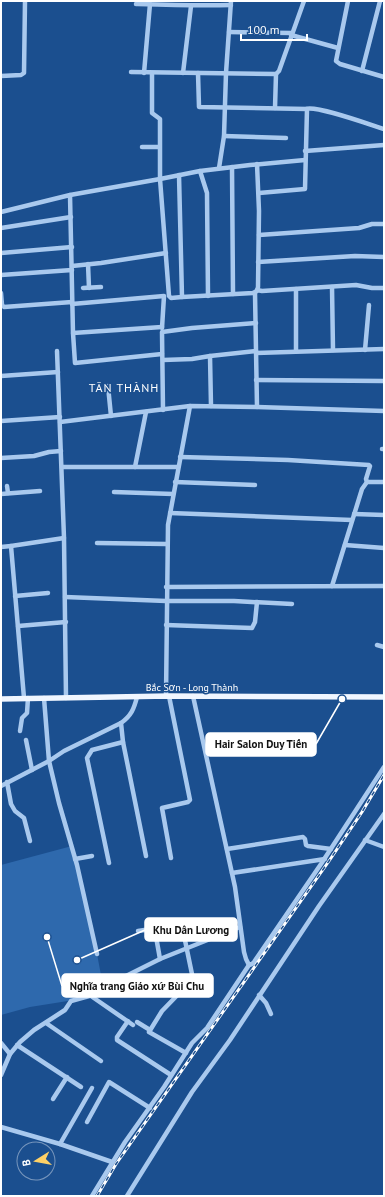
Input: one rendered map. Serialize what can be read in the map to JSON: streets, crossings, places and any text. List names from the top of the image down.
{
  "streets": {
    "main road": ["Bắc Sơn - Long Thành"]
  },
  "districts": ["TÂN THÀNH"],
  "places": ["Hair Salon Duy Tiến", "Nghĩa trang Giáo xứ Bùi Chu", "Khu Dân Lương"],
  "scale_bar": "100 m",
  "north": "left"
}
